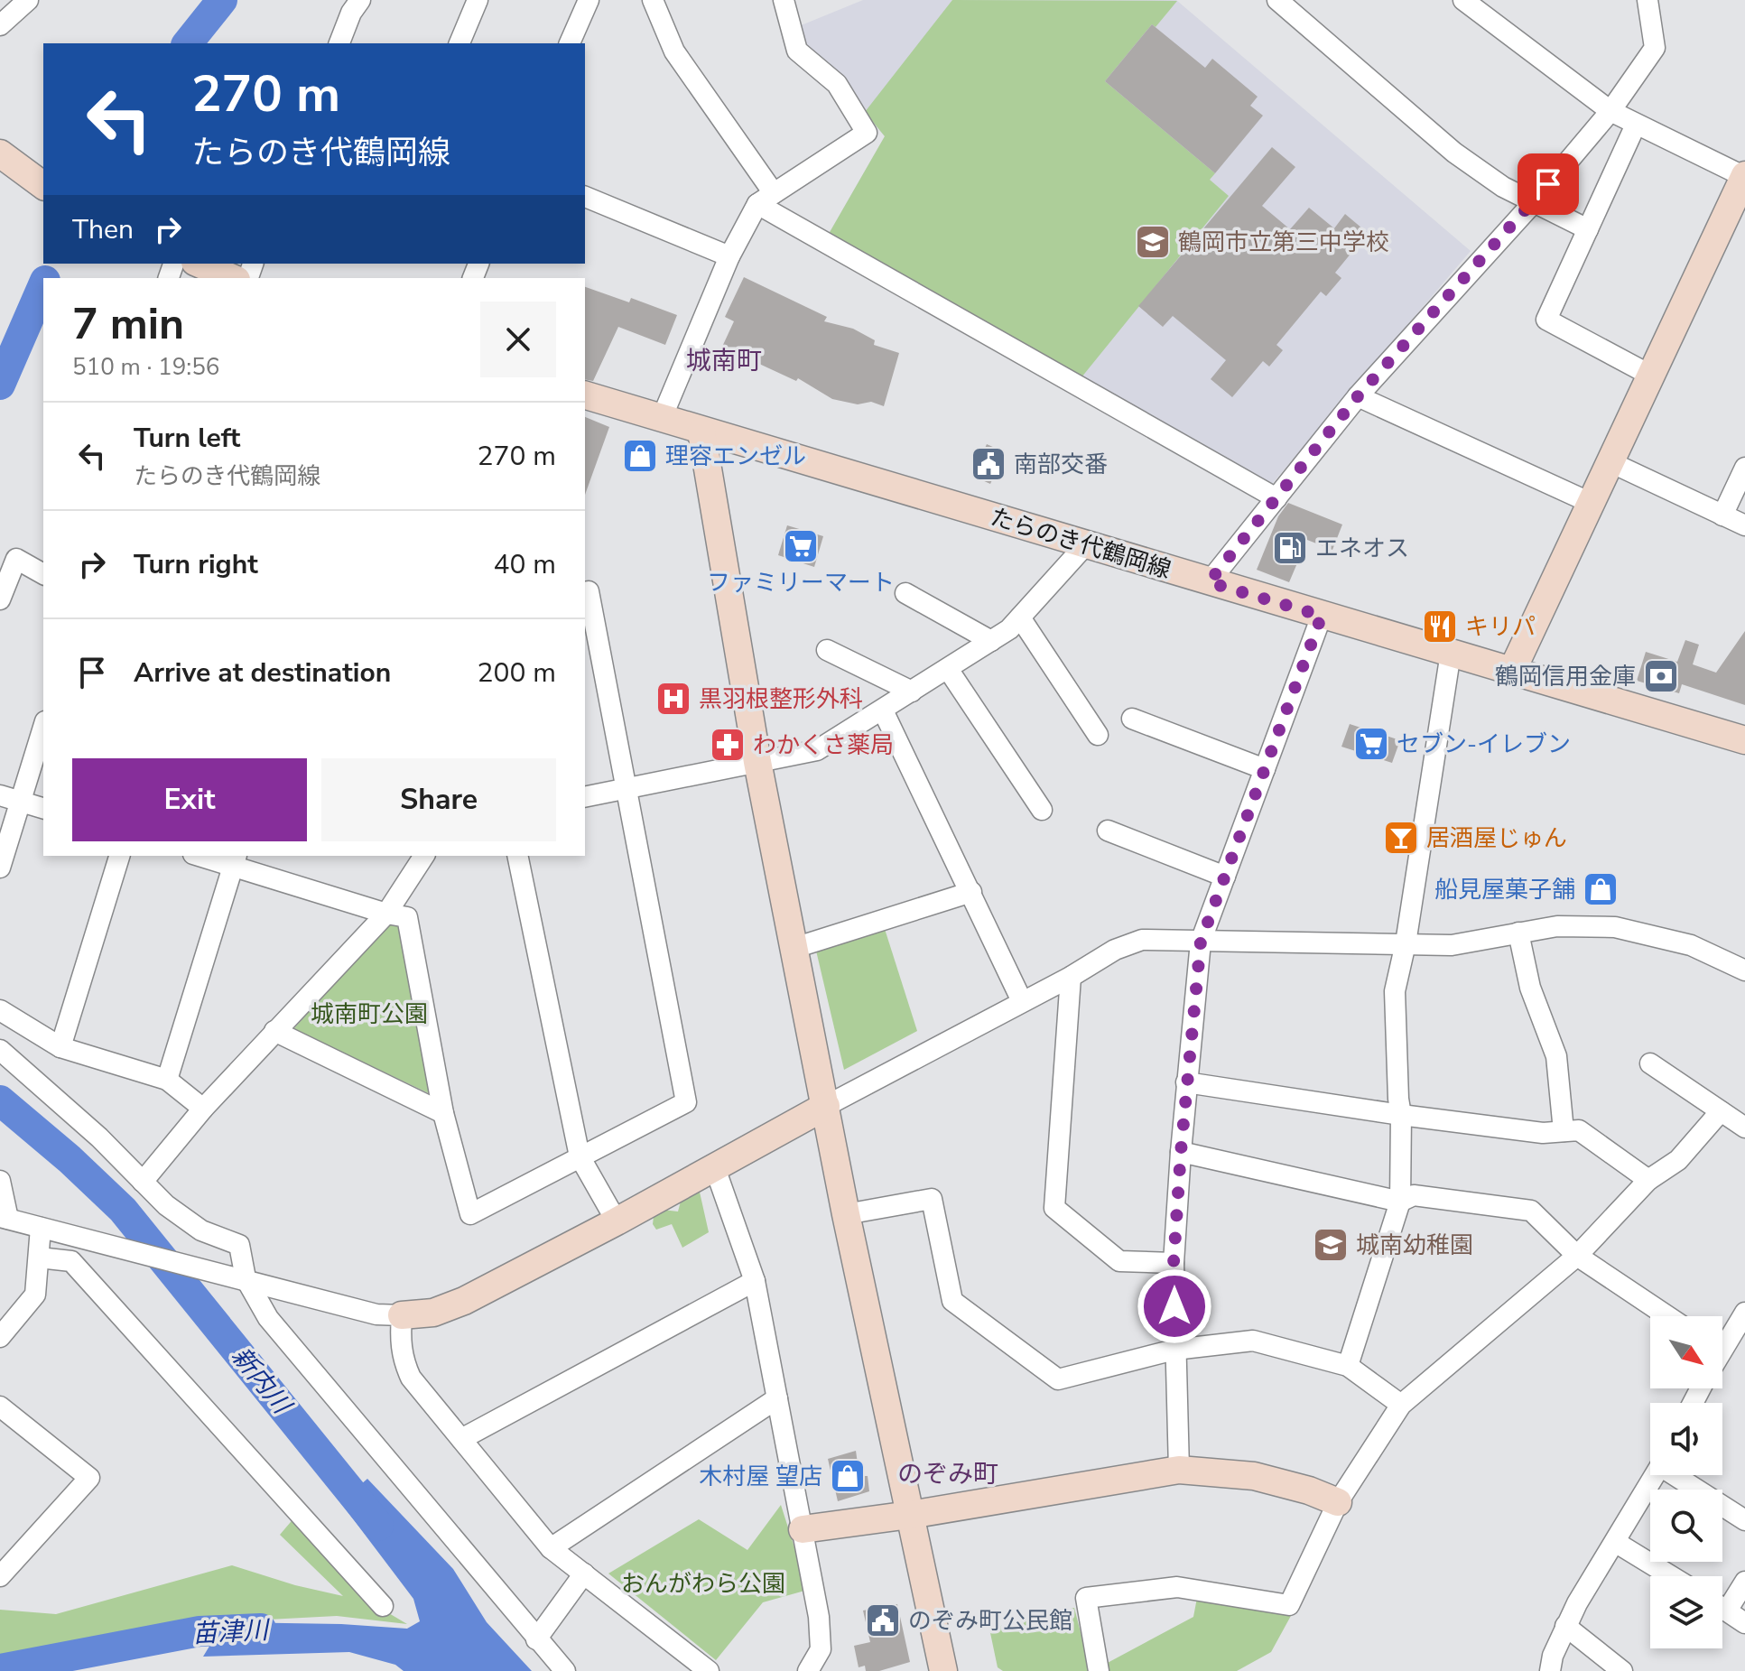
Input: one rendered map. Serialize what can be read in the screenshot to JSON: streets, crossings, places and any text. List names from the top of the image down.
{
  "streets": {
    "street": ["たらのき代鶴岡線"]
  },
  "districts": ["城南町", "のぞみ町"],
  "water": ["新内川", "苗津川"],
  "parks": ["城南町公園", "おんがわら公園"],
  "places": {
    "school or university": ["鶴岡市立第三中学校", "城南幼稚園"],
    "shop": ["理容エンゼル", "船見屋菓子舗", "木村屋 望店"],
    "public building": ["南部交番", "のぞみ町公民館"],
    "supermarket": ["ファミリーマート", "セブン-イレブン"],
    "fuel station": ["エネオス"],
    "restaurant": ["キリパ"],
    "bank": ["鶴岡信用金庫"],
    "hospital": ["黒羽根整形外科"],
    "pharmacy": ["わかくさ薬局"],
    "bar": ["居酒屋じゅん"]
  },
  "north": "bottom right",
  "page": {
    "turn": ["270 m", "たらのき代鶴岡線"],
    "then": "Then",
    "heading": ["7 min", "510 m · 19:56"],
    "list": [
      {
        "name": "Turn left",
        "note": "たらのき代鶴岡線",
        "value": "270 m"
      },
      {
        "name": "Turn right",
        "value": "40 m"
      },
      {
        "name": "Arrive at destination",
        "value": "200 m"
      }
    ],
    "buttons": ["Exit", "Share"]
  }
}
